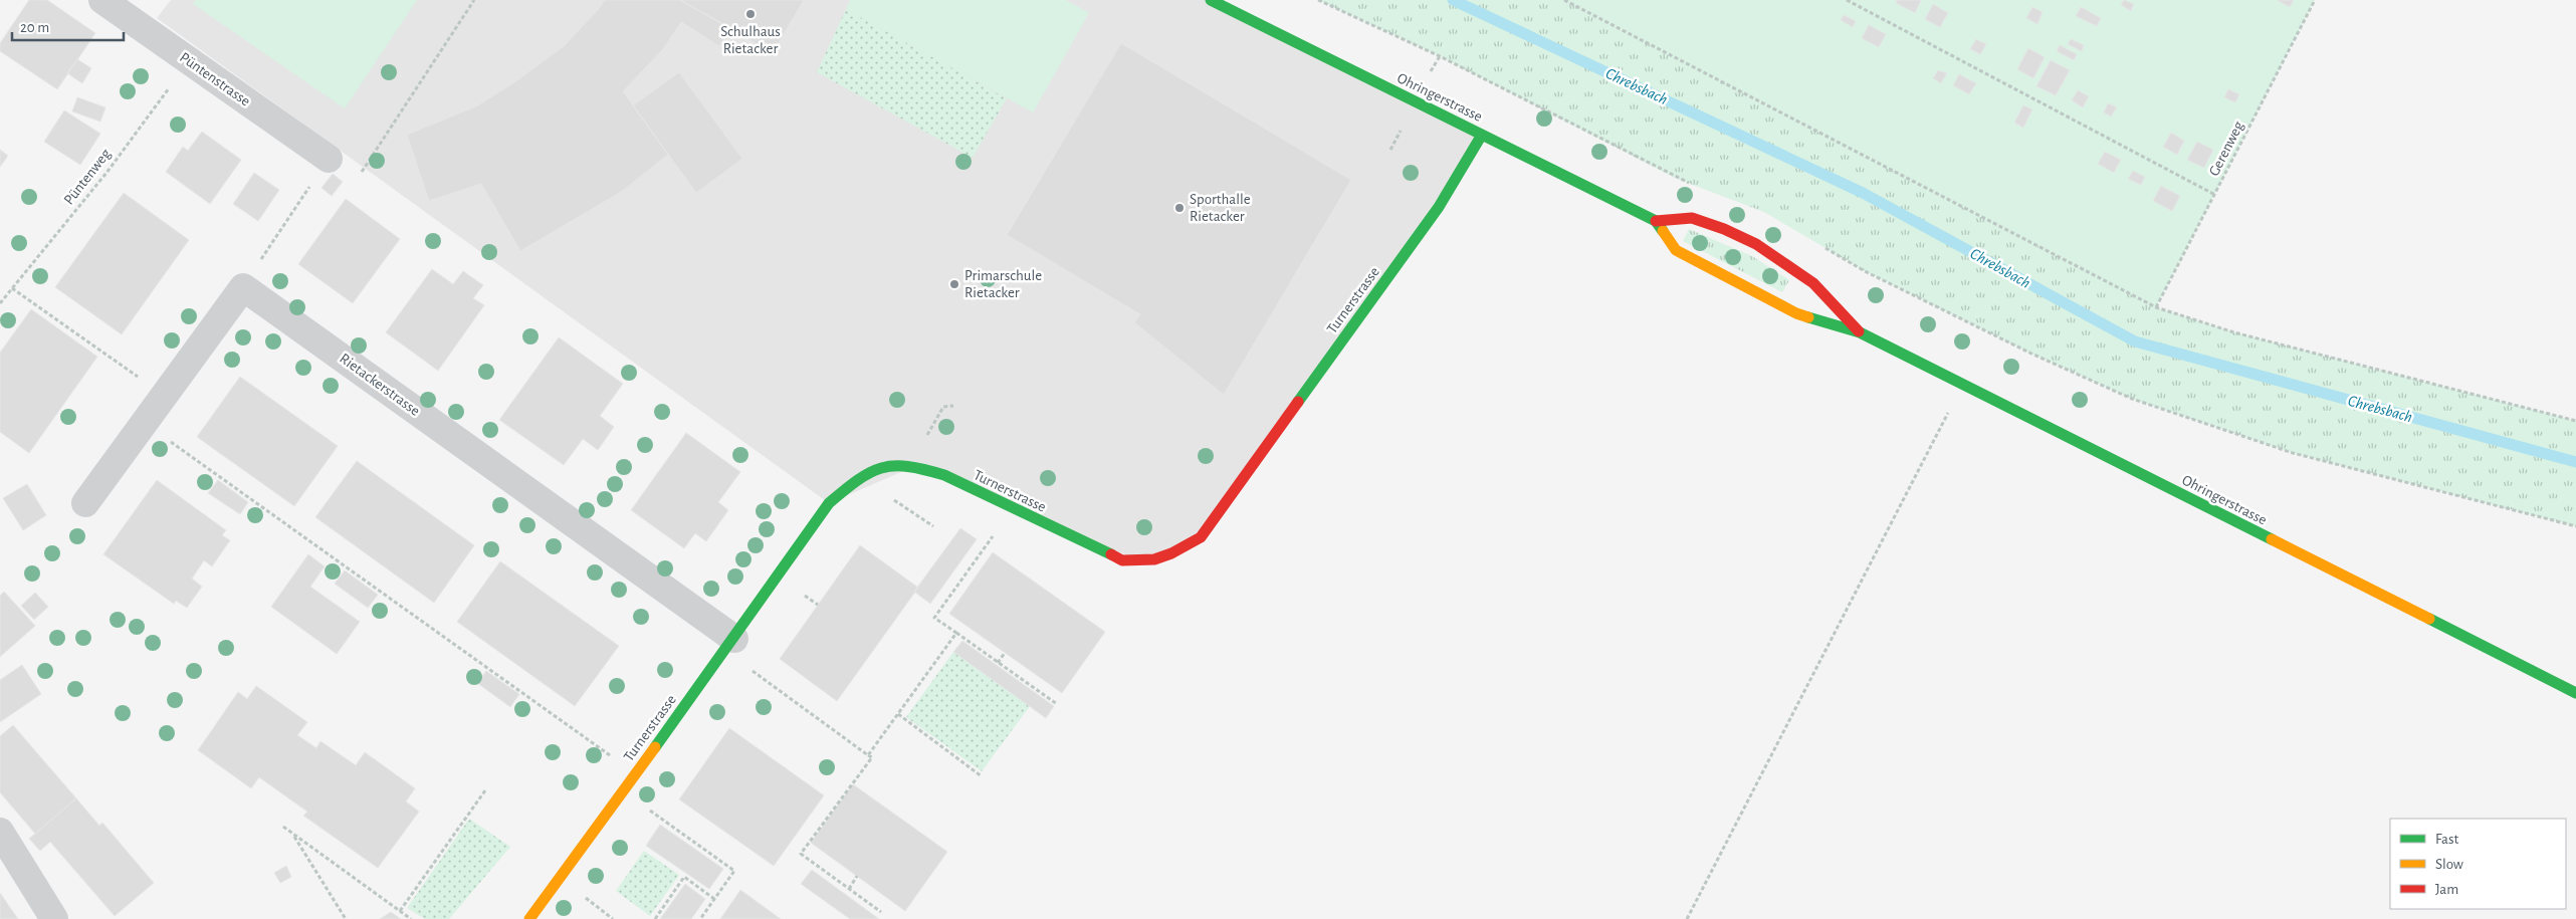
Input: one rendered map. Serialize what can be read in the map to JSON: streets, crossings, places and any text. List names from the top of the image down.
{
  "streets": {
    "main road": ["Ohringerstrasse", "Turnerstrasse"],
    "street": ["Püntenstrasse", "Rietackerstrasse"],
    "path": ["Gerenweg", "Püntenweg"]
  },
  "crossings": [
    ["Püntenstrasse", "Püntenweg"],
    ["Ohringerstrasse", "Turnerstrasse"],
    ["Turnerstrasse", "Rietackerstrasse"]
  ],
  "water": ["Chrebsbach"],
  "places": ["Schulhaus Rietacker", "Sporthalle Rietacker", "Primarschule Rietacker"],
  "legend": ["Fast", "Slow", "Jam"],
  "scale_bar": "20 m"
}
